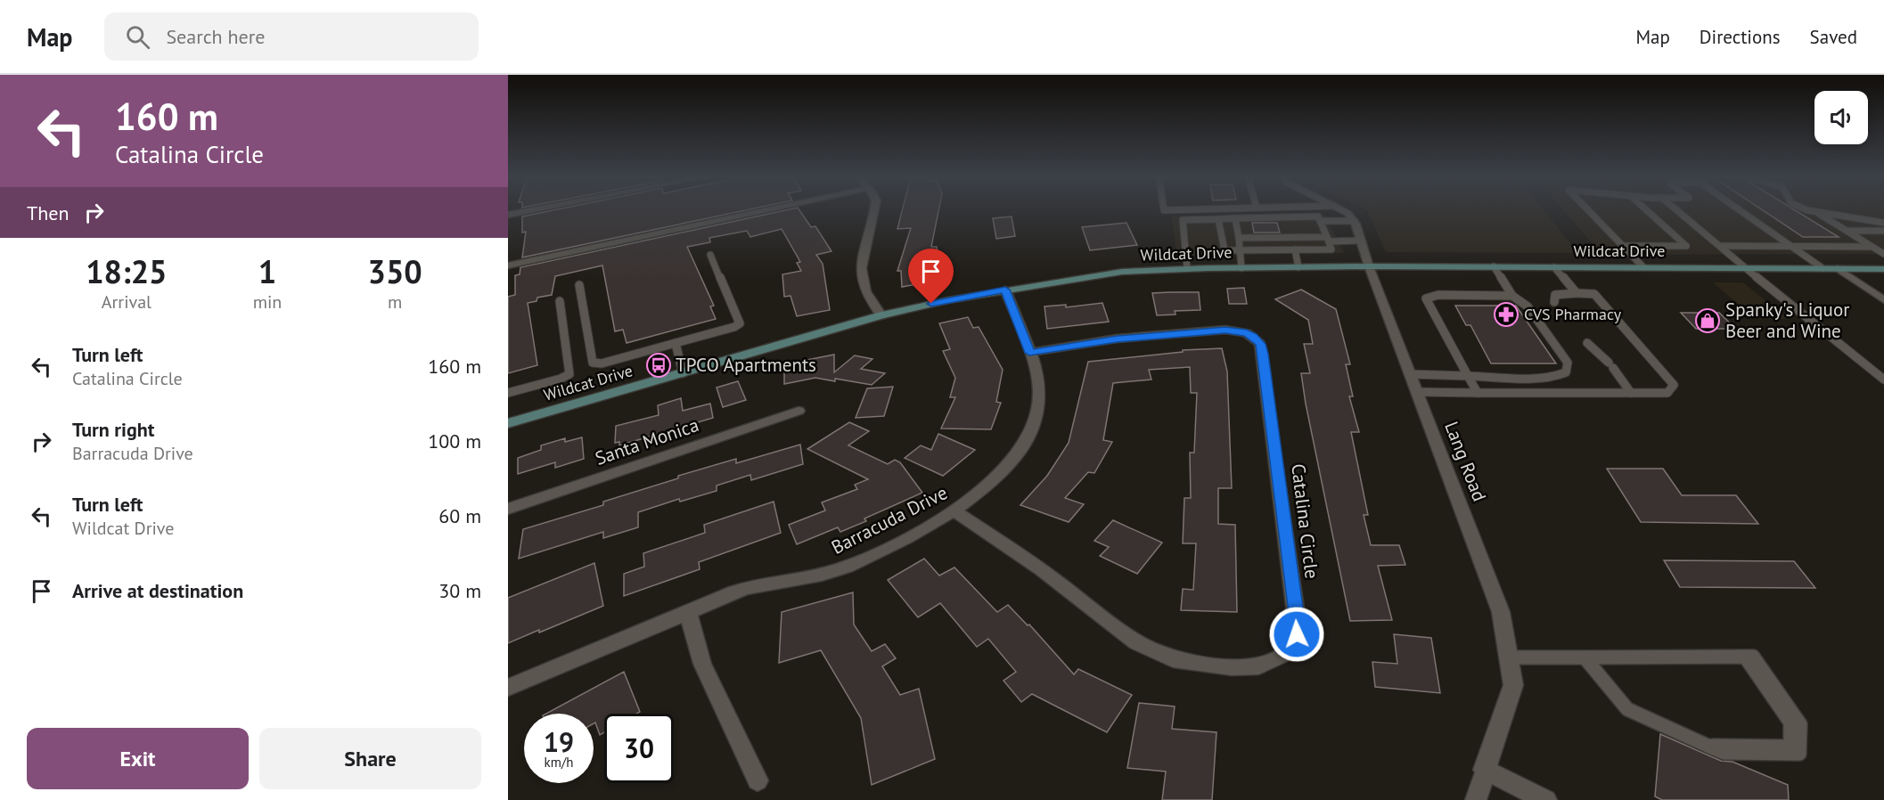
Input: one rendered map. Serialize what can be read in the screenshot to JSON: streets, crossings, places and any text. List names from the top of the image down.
{
  "streets": {
    "main road": ["Wildcat Drive"],
    "street": [
      "Santa Monica",
      "Lang Road",
      "Barracuda Drive",
      "Catalina Circle"
    ]
  },
  "crossings": [
    ["Wildcat Drive", "Lang Road"],
    ["Wildcat Drive", "Barracuda Drive"],
    ["Barracuda Drive", "Catalina Circle"]
  ],
  "places": {
    "pharmacy": ["CVS Pharmacy"],
    "shop": ["Spanky's Liquor Beer and Wine"],
    "bus stop": ["TPCO Apartments"]
  },
  "page": {
    "header": "Map",
    "search": "Search here",
    "nav": ["Map", "Directions", "Saved"],
    "turn": ["160 m", "Catalina Circle"],
    "then": "Then",
    "eta": [
      "18:25",
      "Arrival",
      "1",
      "min",
      "350",
      "m"
    ],
    "list": [
      {
        "name": "Turn left",
        "note": "Catalina Circle",
        "value": "160 m"
      },
      {
        "name": "Turn right",
        "note": "Barracuda Drive",
        "value": "100 m"
      },
      {
        "name": "Turn left",
        "note": "Wildcat Drive",
        "value": "60 m"
      },
      {
        "name": "Arrive at destination",
        "value": "30 m"
      }
    ],
    "speed": "19 km/h",
    "limit": "30",
    "buttons": ["Exit", "Share"]
  }
}
